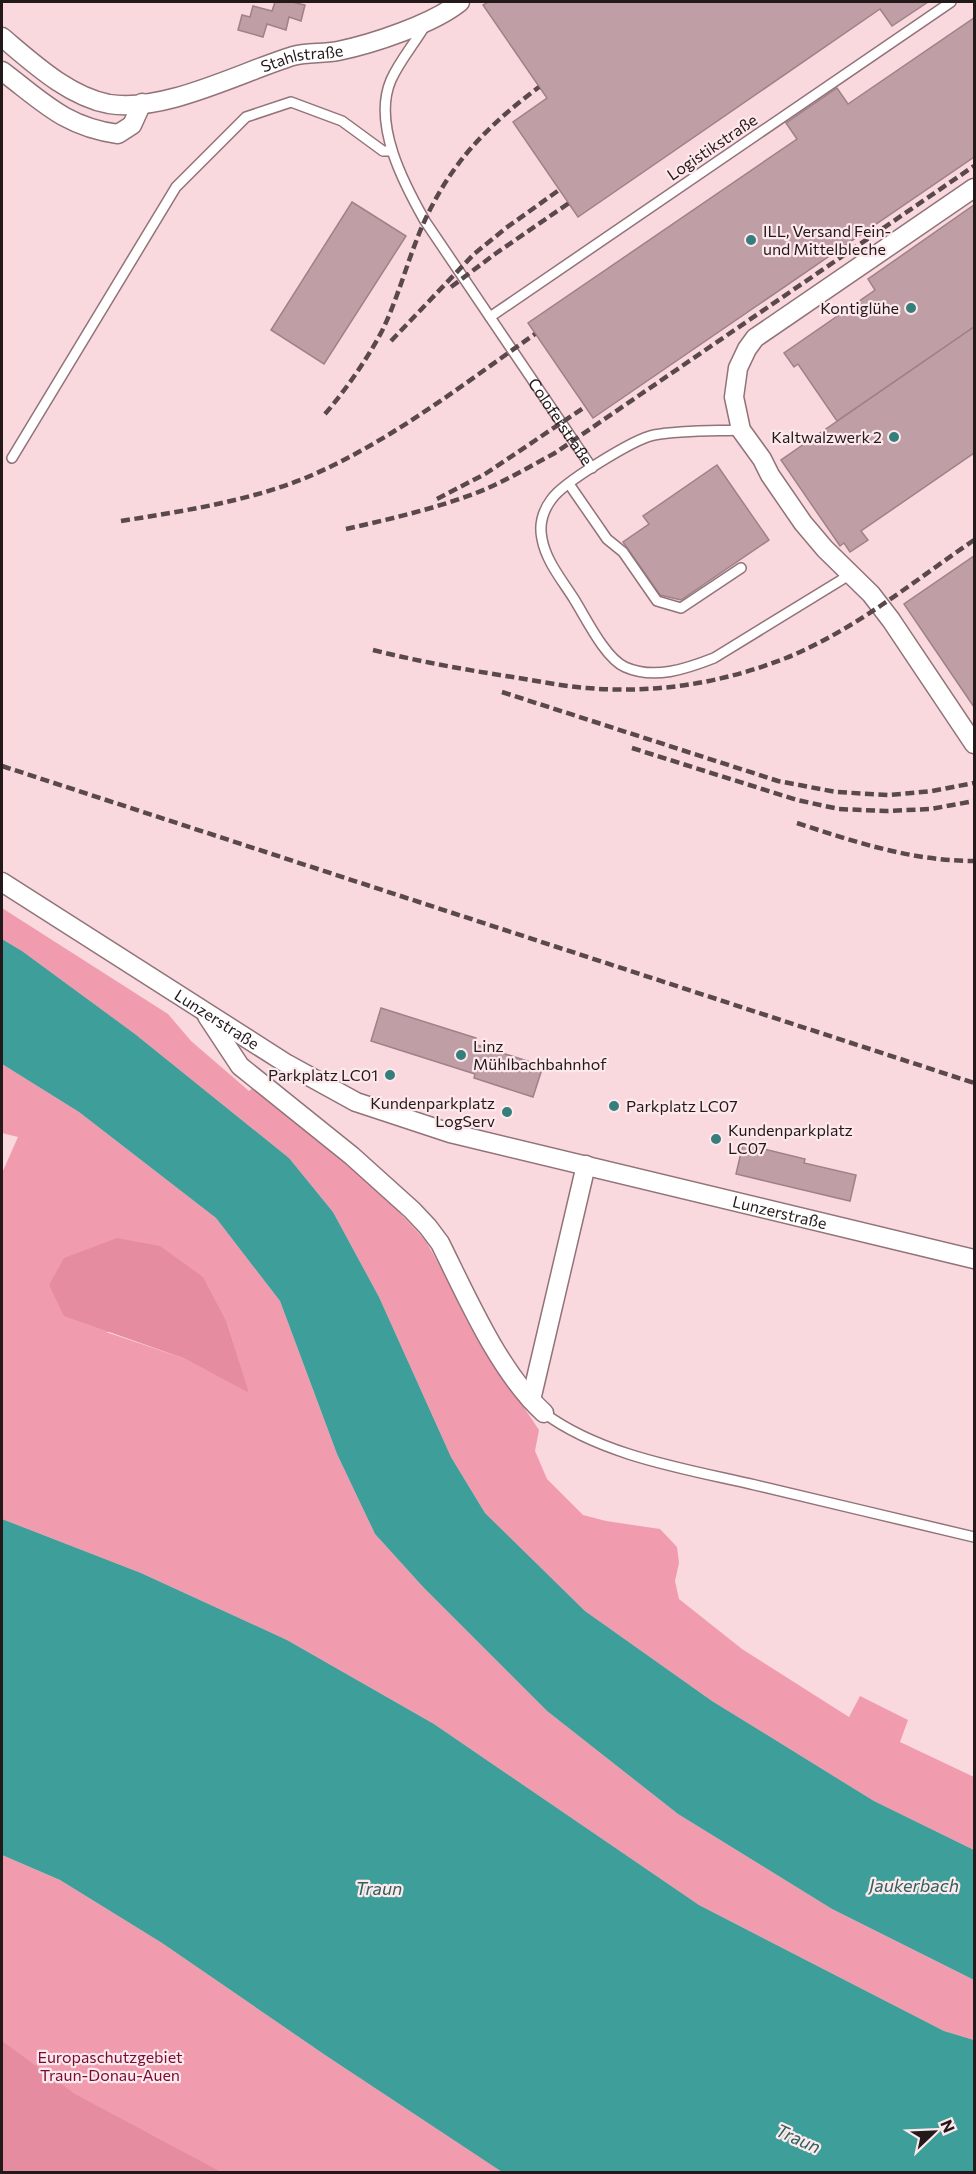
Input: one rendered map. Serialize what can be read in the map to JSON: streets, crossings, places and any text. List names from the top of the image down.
{
  "streets": {
    "street": ["Stahlstraße", "Lunzerstraße"],
    "lane": ["Logistikstraße", "Coloferstraße"]
  },
  "crossings": [
    ["Stahlstraße", "Coloferstraße"],
    ["Logistikstraße", "Coloferstraße"]
  ],
  "water": ["Jaukerbach", "Traun"],
  "parks": ["Europaschutzgebiet Traun-Donau-Auen"],
  "places": [
    "ILL, Versand Fein- und Mittelbleche",
    "Kontiglühe",
    "Kaltwalzwerk 2",
    "Linz Mühlbachbahnhof",
    "Parkplatz LC01",
    "Parkplatz LC07",
    "Kundenparkplatz LogServ",
    "Kundenparkplatz LC07"
  ],
  "north": "top right"
}
